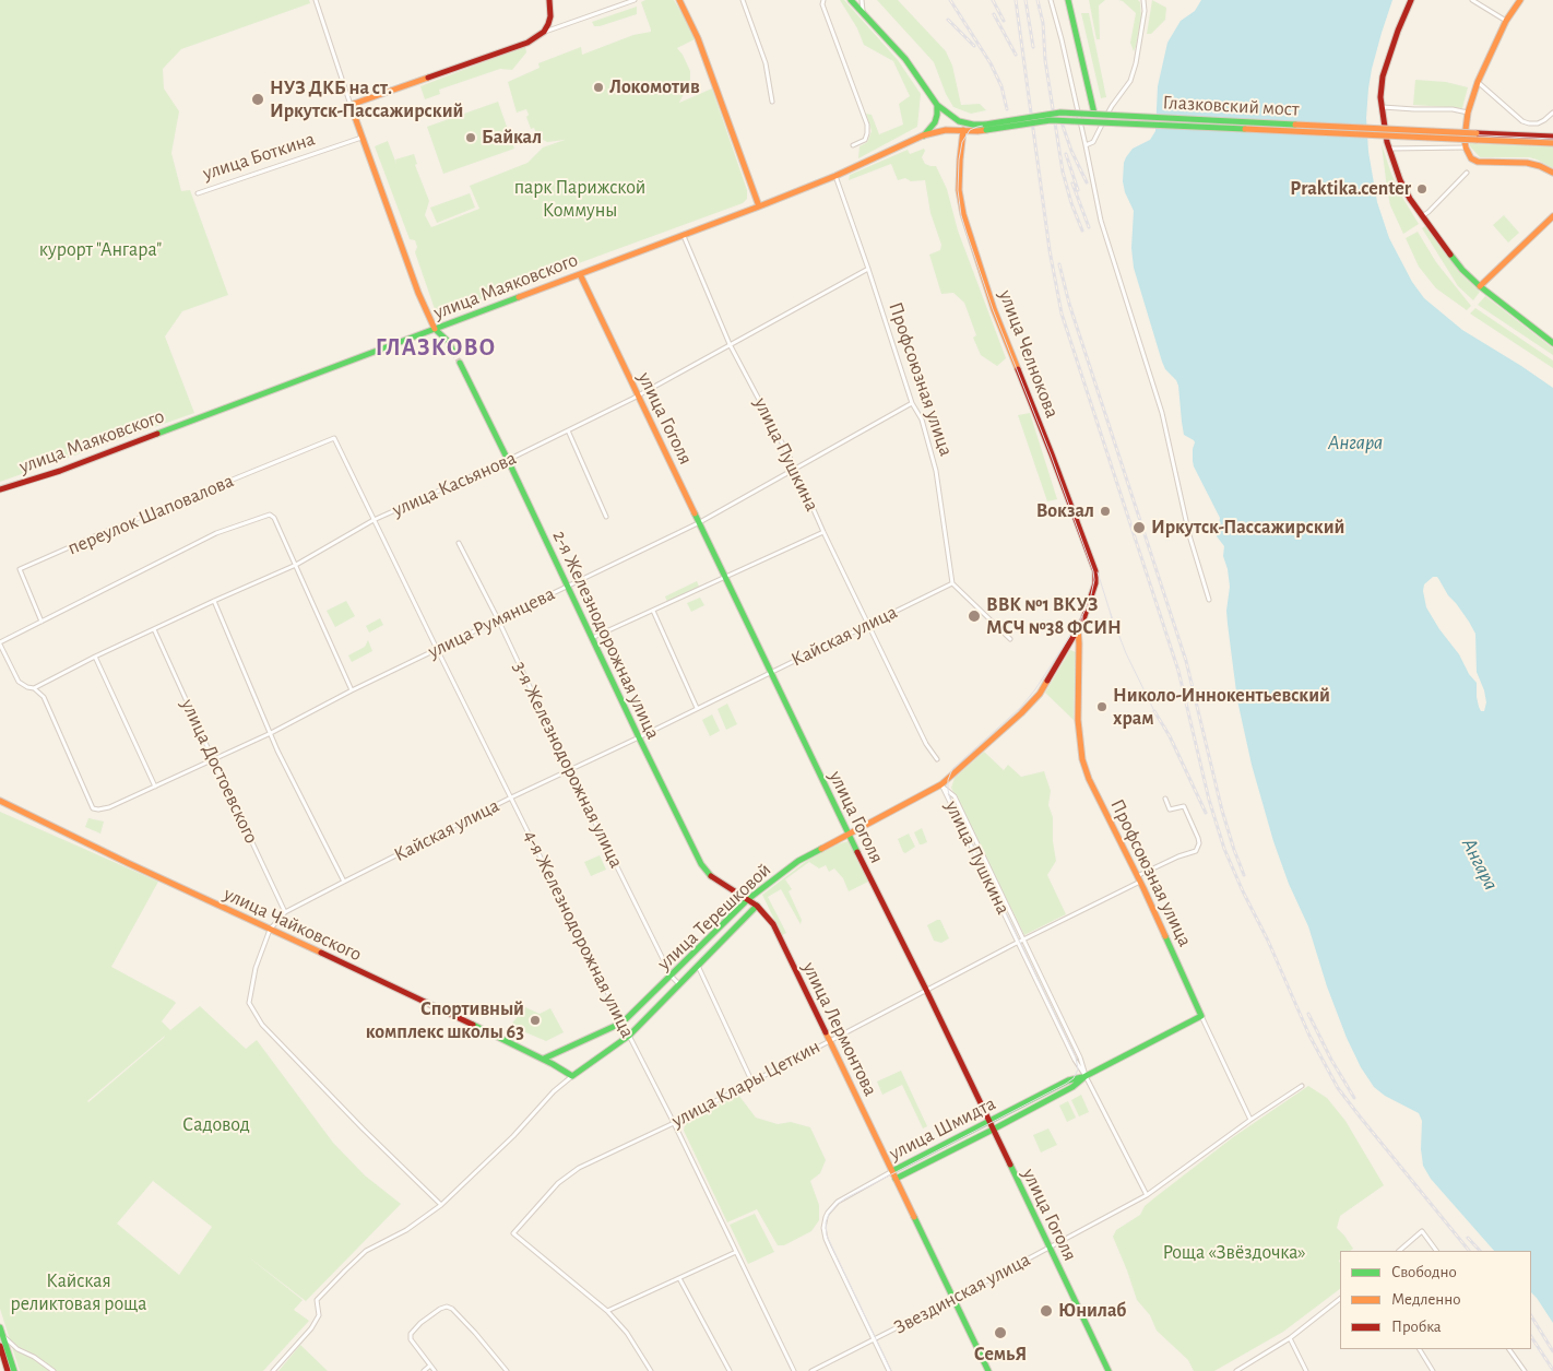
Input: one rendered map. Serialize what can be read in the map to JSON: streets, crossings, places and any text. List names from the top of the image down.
{
  "streets": {
    "main road": [
      "Глазковский мост",
      "улица Маяковского",
      "улица Челнокова",
      "Профсоюзная улица",
      "улица Гоголя",
      "2-я Железнодорожная улица",
      "улица Терешковой",
      "улица Чайковского",
      "улица Лермонтова",
      "улица Шмидта"
    ],
    "street": [
      "улица Боткина",
      "улица Пушкина",
      "улица Касьянова",
      "переулок Шаповалова",
      "улица Румянцева",
      "Кайская улица",
      "3-я Железнодорожная улица",
      "улица Достоевского",
      "4-я Железнодорожная улица",
      "улица Клары Цеткин",
      "Звездинская улица"
    ]
  },
  "crossings": [
    ["Глазковский мост", "улица Маяковского"],
    ["улица Маяковского", "улица Челнокова"],
    ["улица Маяковского", "Профсоюзная улица"],
    ["улица Маяковского", "улица Гоголя"],
    ["улица Маяковского", "улица Пушкина"],
    ["улица Челнокова", "улица Терешковой"],
    ["Профсоюзная улица", "улица Касьянова"],
    ["Профсоюзная улица", "улица Румянцева"],
    ["Профсоюзная улица", "Кайская улица"],
    ["Профсоюзная улица", "улица Терешковой"],
    ["Профсоюзная улица", "улица Клары Цеткин"],
    ["Профсоюзная улица", "улица Шмидта"],
    ["Профсоюзная улица", "Звездинская улица"],
    ["улица Гоголя", "улица Касьянова"],
    ["улица Гоголя", "улица Румянцева"],
    ["улица Гоголя", "Кайская улица"],
    ["улица Гоголя", "улица Терешковой"],
    ["улица Гоголя", "улица Клары Цеткин"],
    ["улица Гоголя", "улица Шмидта"],
    ["улица Гоголя", "Звездинская улица"],
    ["улица Пушкина", "улица Касьянова"],
    ["улица Пушкина", "улица Румянцева"],
    ["улица Пушкина", "Кайская улица"],
    ["улица Пушкина", "улица Терешковой"],
    ["улица Пушкина", "улица Клары Цеткин"],
    ["улица Пушкина", "улица Шмидта"],
    ["улица Пушкина", "Звездинская улица"],
    ["улица Касьянова", "улица Румянцева"],
    ["улица Касьянова", "2-я Железнодорожная улица"],
    ["улица Касьянова", "улица Достоевского"],
    ["улица Касьянова", "4-я Железнодорожная улица"],
    ["переулок Шаповалова", "4-я Железнодорожная улица"],
    ["улица Румянцева", "2-я Железнодорожная улица"],
    ["улица Румянцева", "3-я Железнодорожная улица"],
    ["улица Румянцева", "улица Достоевского"],
    ["улица Румянцева", "4-я Железнодорожная улица"],
    ["2-я Железнодорожная улица", "Кайская улица"],
    ["2-я Железнодорожная улица", "улица Терешковой"],
    ["2-я Железнодорожная улица", "улица Лермонтова"],
    ["Кайская улица", "3-я Железнодорожная улица"],
    ["Кайская улица", "улица Достоевского"],
    ["Кайская улица", "улица Терешковой"],
    ["Кайская улица", "улица Чайковского"],
    ["Кайская улица", "4-я Железнодорожная улица"],
    ["3-я Железнодорожная улица", "улица Терешковой"],
    ["улица Терешковой", "улица Чайковского"],
    ["улица Терешковой", "4-я Железнодорожная улица"],
    ["улица Терешковой", "улица Лермонтова"],
    ["4-я Железнодорожная улица", "улица Клары Цеткин"],
    ["улица Лермонтова", "улица Клары Цеткин"],
    ["улица Лермонтова", "улица Шмидта"],
    ["улица Лермонтова", "Звездинская улица"],
    ["улица Шмидта", "Звездинская улица"]
  ],
  "districts": ["ГЛАЗКОВО"],
  "water": ["Ангара"],
  "parks": [
    "парк Парижской Коммуны",
    "курорт \"Ангара\"",
    "Садовод",
    "Роща «Звёздочка»",
    "Кайская реликтовая роща"
  ],
  "places": [
    "Локомотив",
    "НУЗ ДКБ на ст. Иркутск-Пассажирский",
    "Байкал",
    "Praktika.center",
    "Вокзал",
    "Иркутск-Пассажирский",
    "ВВК №1 ВКУЗ МСЧ №38 ФСИН",
    "Николо-Иннокентьевский храм",
    "Спортивный комплекс школы 63",
    "Юнилаб",
    "СемьЯ"
  ],
  "legend": ["Свободно", "Медленно", "Пробка"]
}
